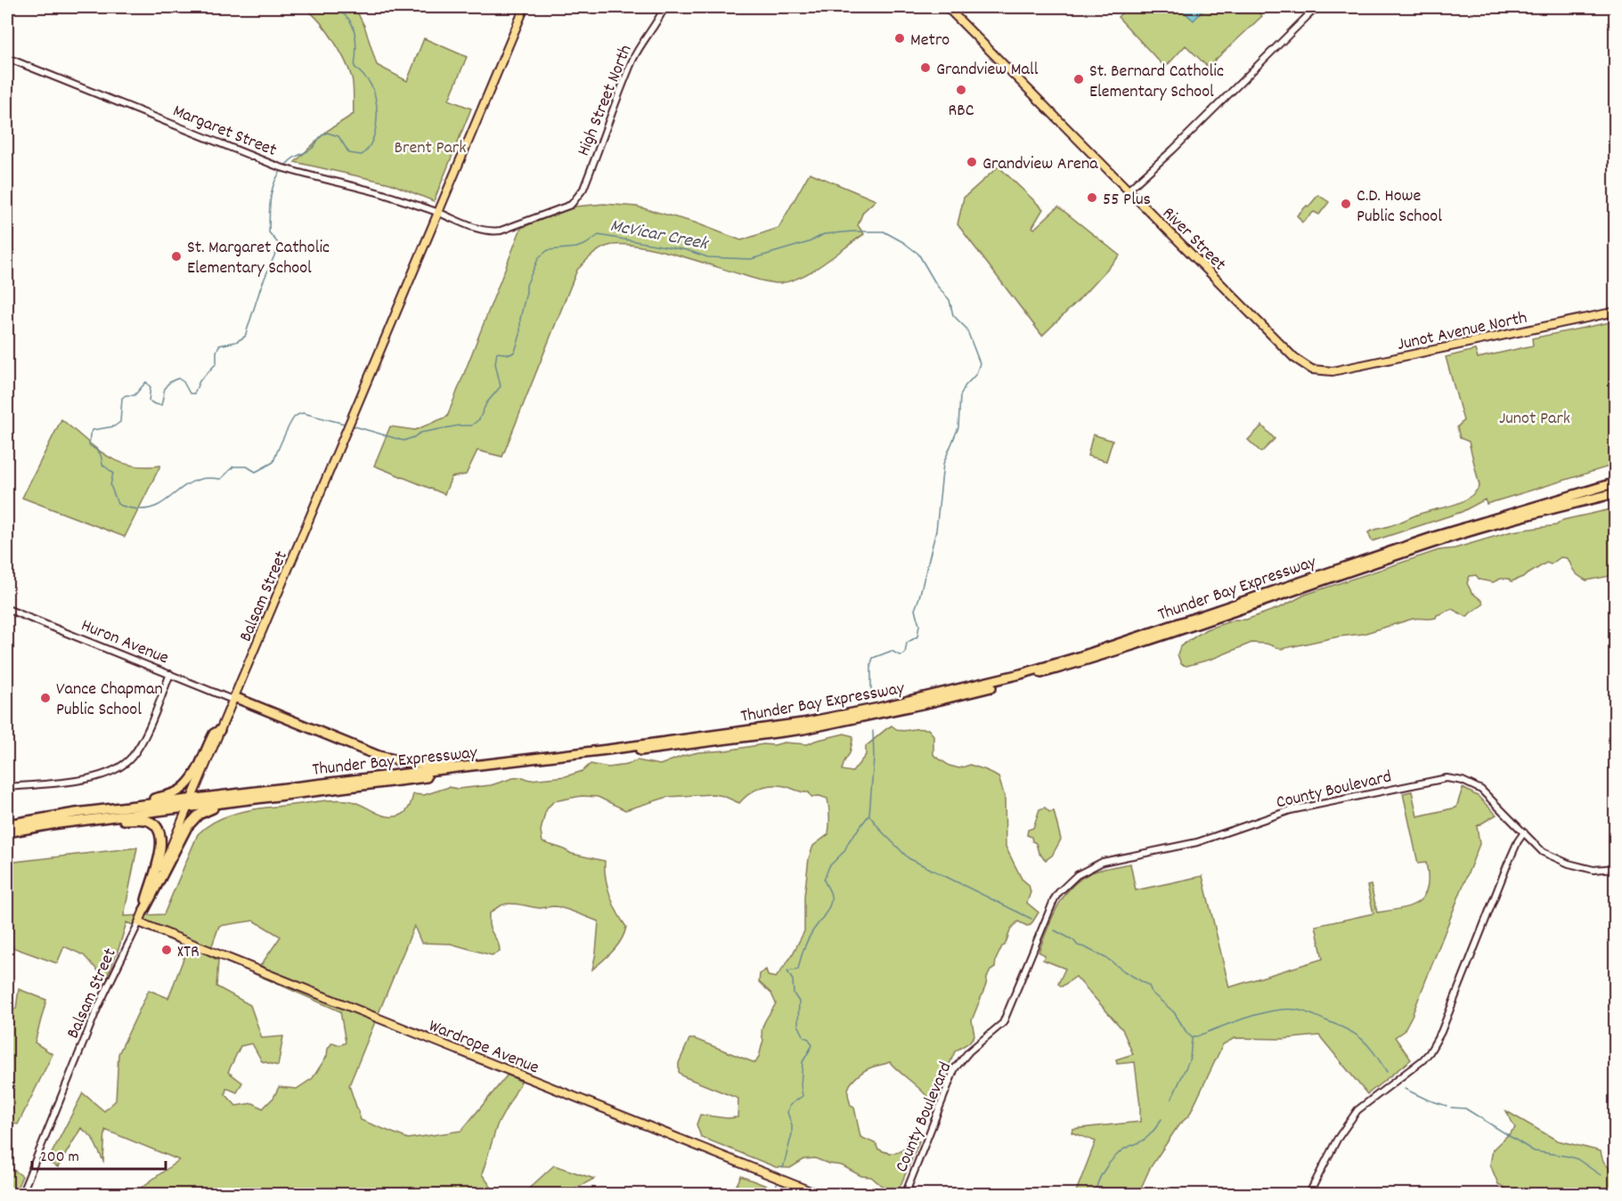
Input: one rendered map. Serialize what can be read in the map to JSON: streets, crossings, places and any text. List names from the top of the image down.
{
  "streets": {
    "highway": ["Thunder Bay Expressway"],
    "main road": [
      "River Street",
      "Junot Avenue North",
      "Balsam Street",
      "Wardrope Avenue"
    ],
    "street": [
      "High Street North",
      "Margaret Street",
      "Huron Avenue",
      "County Boulevard"
    ]
  },
  "crossings": [
    ["High Street North", "Margaret Street"],
    ["Margaret Street", "Balsam Street"],
    ["River Street", "Junot Avenue North"],
    ["Thunder Bay Expressway", "Balsam Street"],
    ["Balsam Street", "Huron Avenue"],
    ["Balsam Street", "Wardrope Avenue"]
  ],
  "water": ["McVicar Creek"],
  "parks": ["Brent Park", "Junot Park"],
  "places": [
    "Metro",
    "Grandview Mall",
    "St. Bernard Catholic Elementary School",
    "RBC",
    "Grandview Arena",
    "55 Plus",
    "C.D. Howe Public School",
    "St. Margaret Catholic Elementary School",
    "Vance Chapman Public School",
    "XTR"
  ],
  "scale_bar": "200 m"
}
